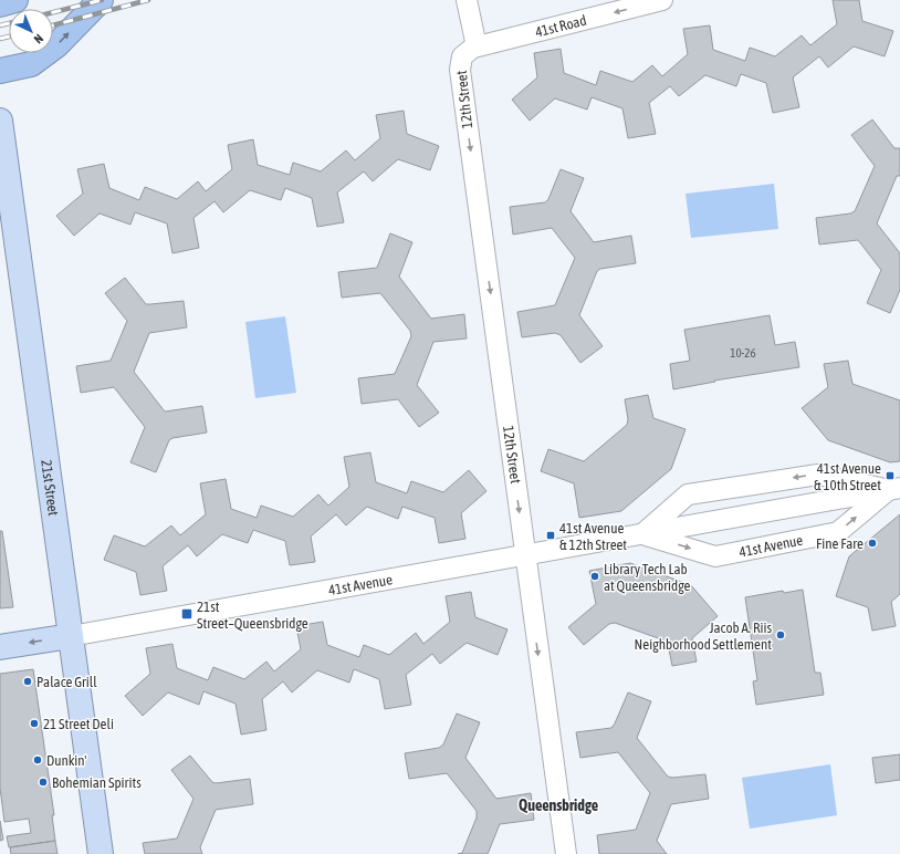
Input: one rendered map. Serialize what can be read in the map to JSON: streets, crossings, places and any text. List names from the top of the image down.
{
  "streets": {
    "main road": ["21st Street", "41st Avenue"],
    "street": ["41st Road", "12th Street"]
  },
  "crossings": [
    ["41st Road", "12th Street"],
    ["12th Street", "41st Avenue"],
    ["21st Street", "41st Avenue"]
  ],
  "one_way": ["41st Road", "12th Street"],
  "districts": ["Queensbridge"],
  "places": {
    "transit": ["41st Avenue & 10th Street", "41st Avenue & 12th Street", "21st Street–Queensbridge"],
    "other": [
      "Fine Fare",
      "Library Tech Lab at Queensbridge",
      "Jacob A. Riis Neighborhood Settlement",
      "Palace Grill",
      "21 Street Deli",
      "Dunkin'",
      "Bohemian Spirits"
    ]
  },
  "house_numbers": ["10-26"],
  "north": "bottom right"
}
